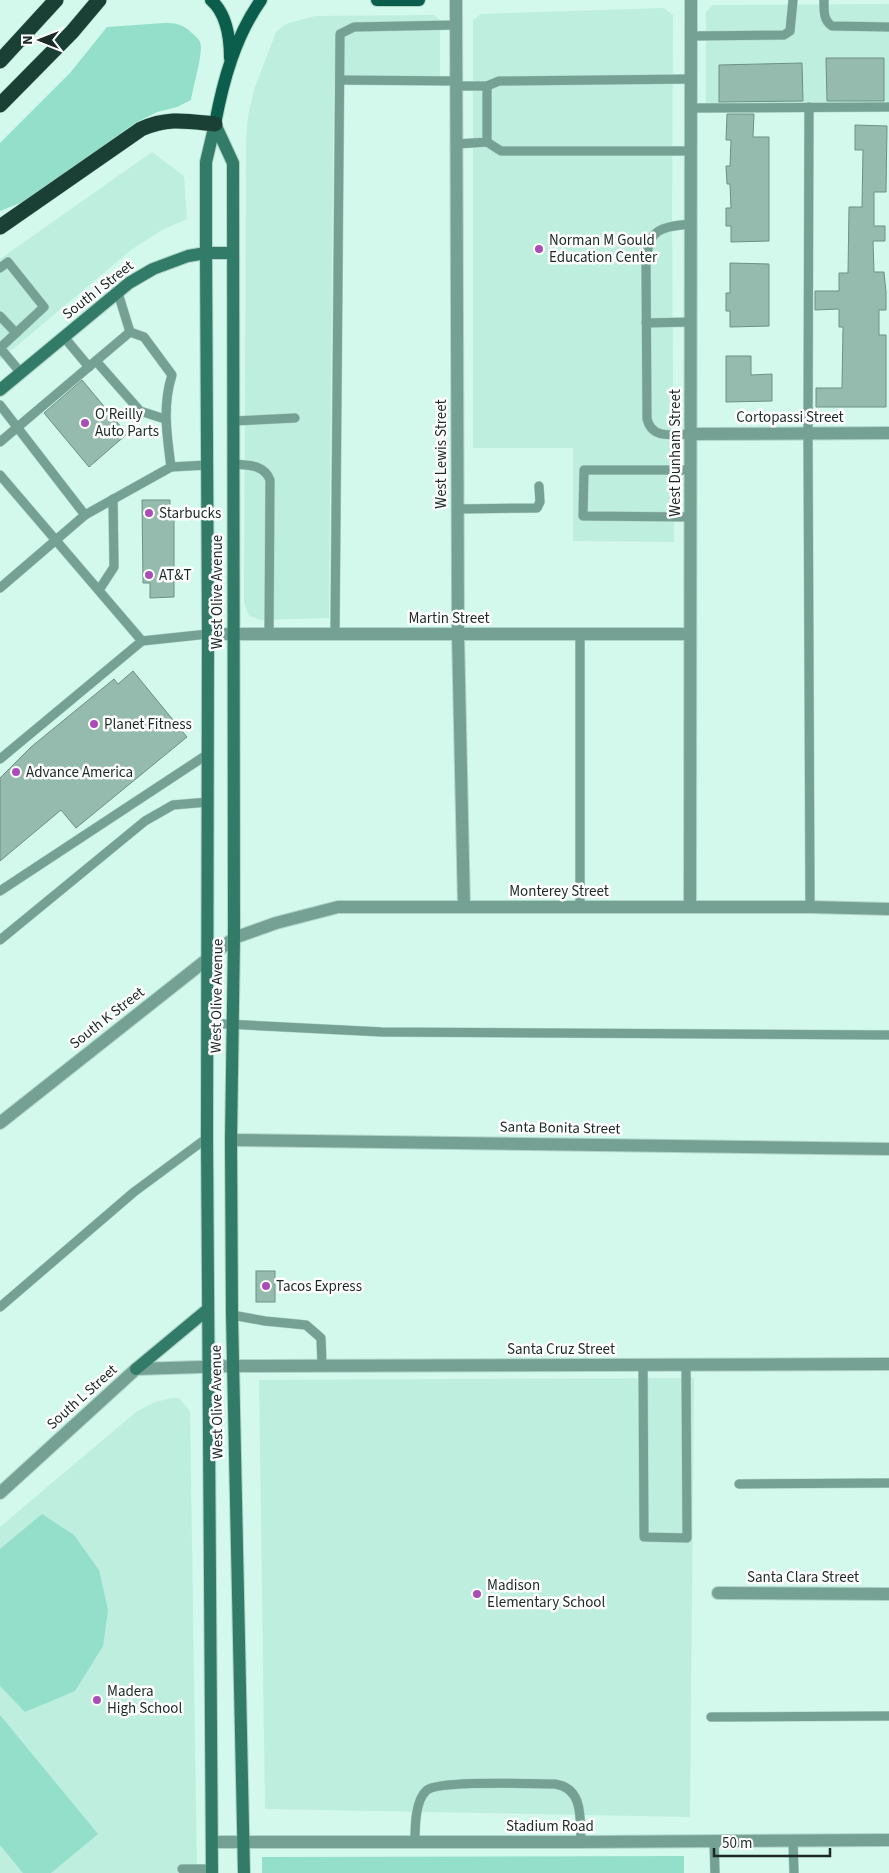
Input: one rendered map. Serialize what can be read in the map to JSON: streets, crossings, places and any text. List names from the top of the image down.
{
  "streets": {
    "main road": ["South I Street", "West Olive Avenue"],
    "street": [
      "Cortopassi Street",
      "West Dunham Street",
      "West Lewis Street",
      "Martin Street",
      "Monterey Street",
      "South K Street",
      "Santa Bonita Street",
      "Santa Cruz Street",
      "South L Street",
      "Santa Clara Street",
      "Stadium Road"
    ]
  },
  "crossings": [
    ["South I Street", "West Olive Avenue"],
    ["Cortopassi Street", "West Dunham Street"],
    ["West Dunham Street", "Martin Street"],
    ["West Dunham Street", "Monterey Street"],
    ["West Lewis Street", "Martin Street"],
    ["West Lewis Street", "Monterey Street"],
    ["West Olive Avenue", "Martin Street"],
    ["West Olive Avenue", "Monterey Street"],
    ["West Olive Avenue", "South K Street"],
    ["West Olive Avenue", "Santa Bonita Street"],
    ["West Olive Avenue", "Santa Cruz Street"],
    ["West Olive Avenue", "South L Street"],
    ["West Olive Avenue", "Stadium Road"],
    ["Monterey Street", "South K Street"],
    ["Santa Cruz Street", "South L Street"]
  ],
  "places": [
    "Norman M Gould Education Center",
    "O'Reilly Auto Parts",
    "Starbucks",
    "AT&T",
    "Planet Fitness",
    "Advance America",
    "Tacos Express",
    "Madison Elementary School",
    "Madera High School"
  ],
  "scale_bar": "50 m",
  "north": "left"
}
